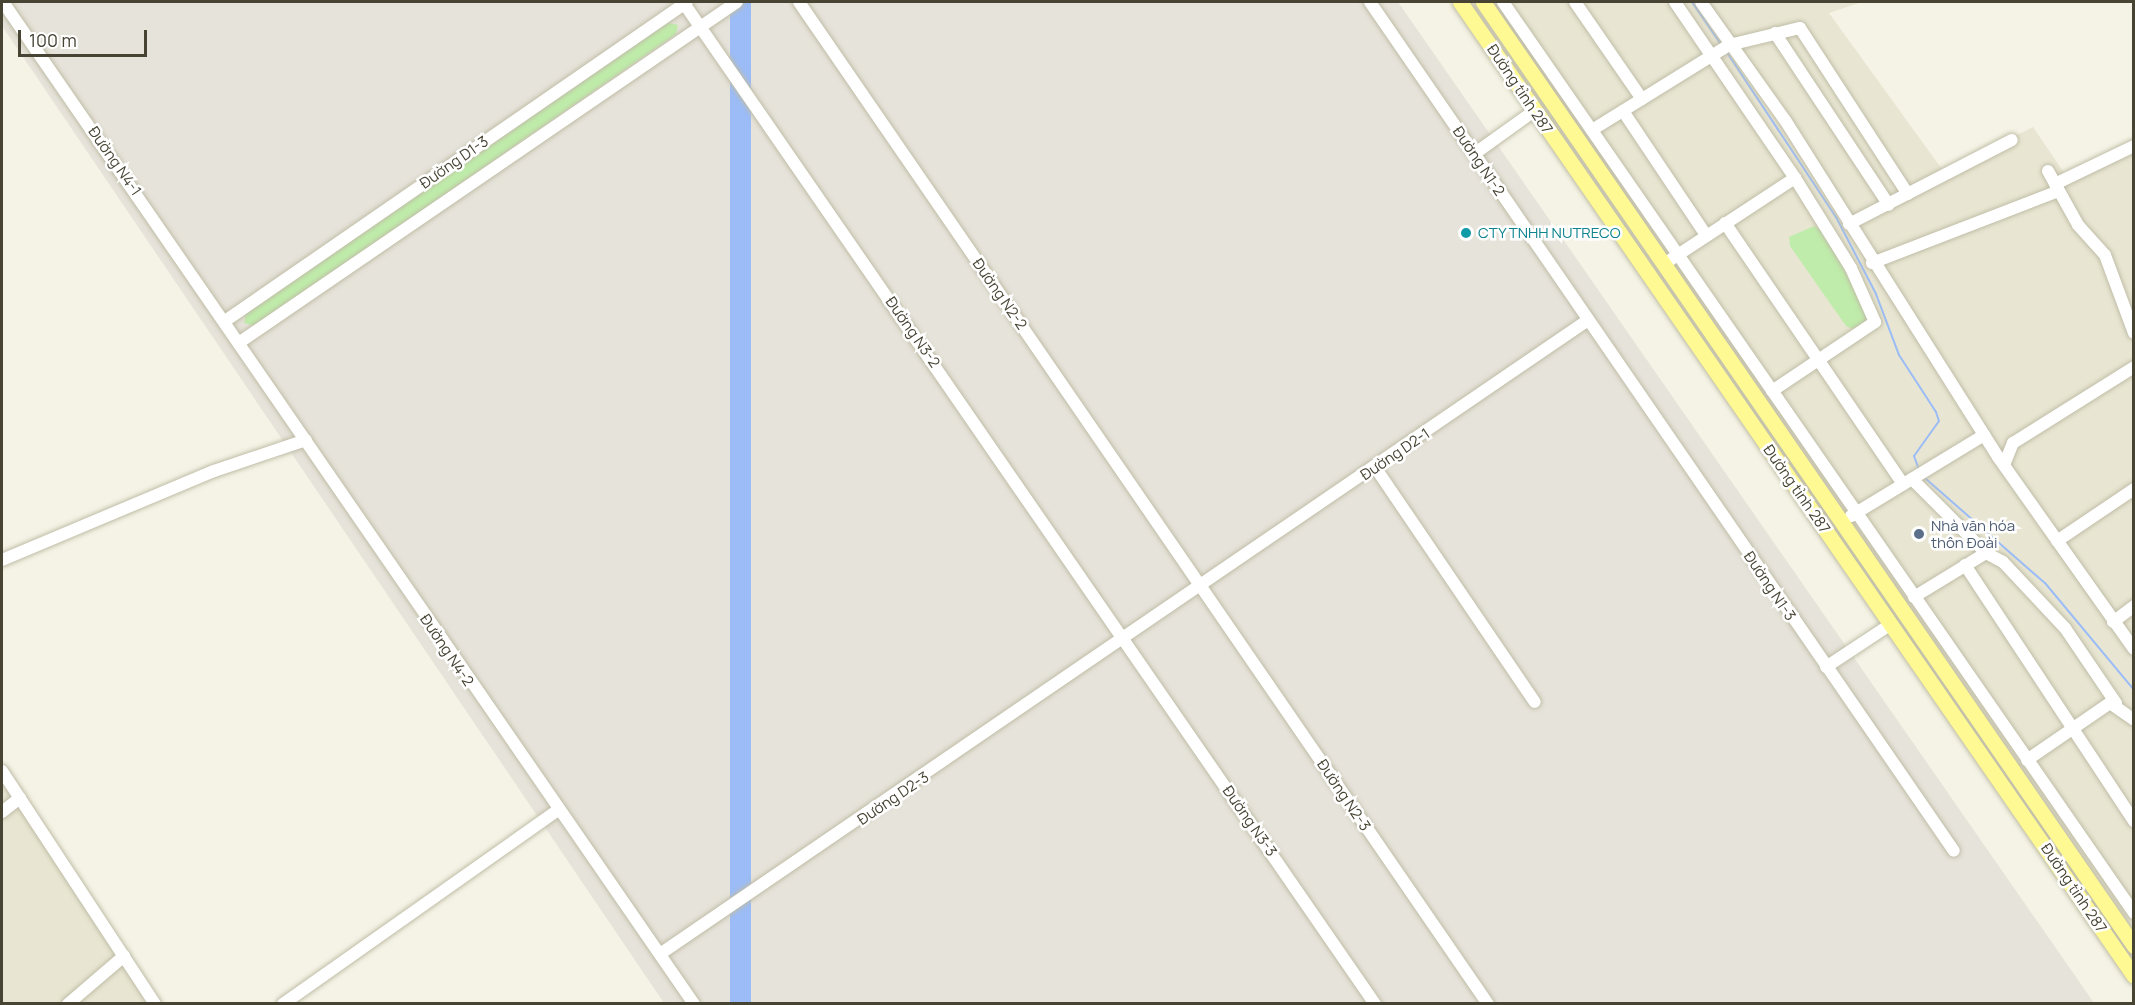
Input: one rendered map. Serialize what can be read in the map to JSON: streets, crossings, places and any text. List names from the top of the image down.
{
  "streets": {
    "main road": ["Đường tỉnh 287"],
    "street": [
      "Đường N4-1",
      "Đường N1-2",
      "Đường D1-3",
      "Đường N2-2",
      "Đường N3-2",
      "Đường D2-1",
      "Đường N1-3",
      "Đường N4-2",
      "Đường N2-3",
      "Đường D2-3",
      "Đường N3-3"
    ]
  },
  "crossings": [
    ["Đường N4-1", "Đường D1-3"],
    ["Đường N4-1", "Đường N4-2"],
    ["Đường N1-2", "Đường D2-1"],
    ["Đường N1-2", "Đường N1-3"],
    ["Đường D1-3", "Đường N3-2"],
    ["Đường D1-3", "Đường N4-2"],
    ["Đường N2-2", "Đường D2-1"],
    ["Đường N2-2", "Đường N2-3"],
    ["Đường N3-2", "Đường D2-1"],
    ["Đường N3-2", "Đường D2-3"],
    ["Đường N3-2", "Đường N3-3"],
    ["Đường D2-1", "Đường N1-3"],
    ["Đường D2-1", "Đường N2-3"],
    ["Đường D2-1", "Đường D2-3"],
    ["Đường D2-1", "Đường N3-3"],
    ["Đường N4-2", "Đường D2-3"],
    ["Đường D2-3", "Đường N3-3"]
  ],
  "places": ["CTY TNHH NUTRECO", "Nhà văn hóa thôn Đoài"],
  "scale_bar": "100 m"
}
